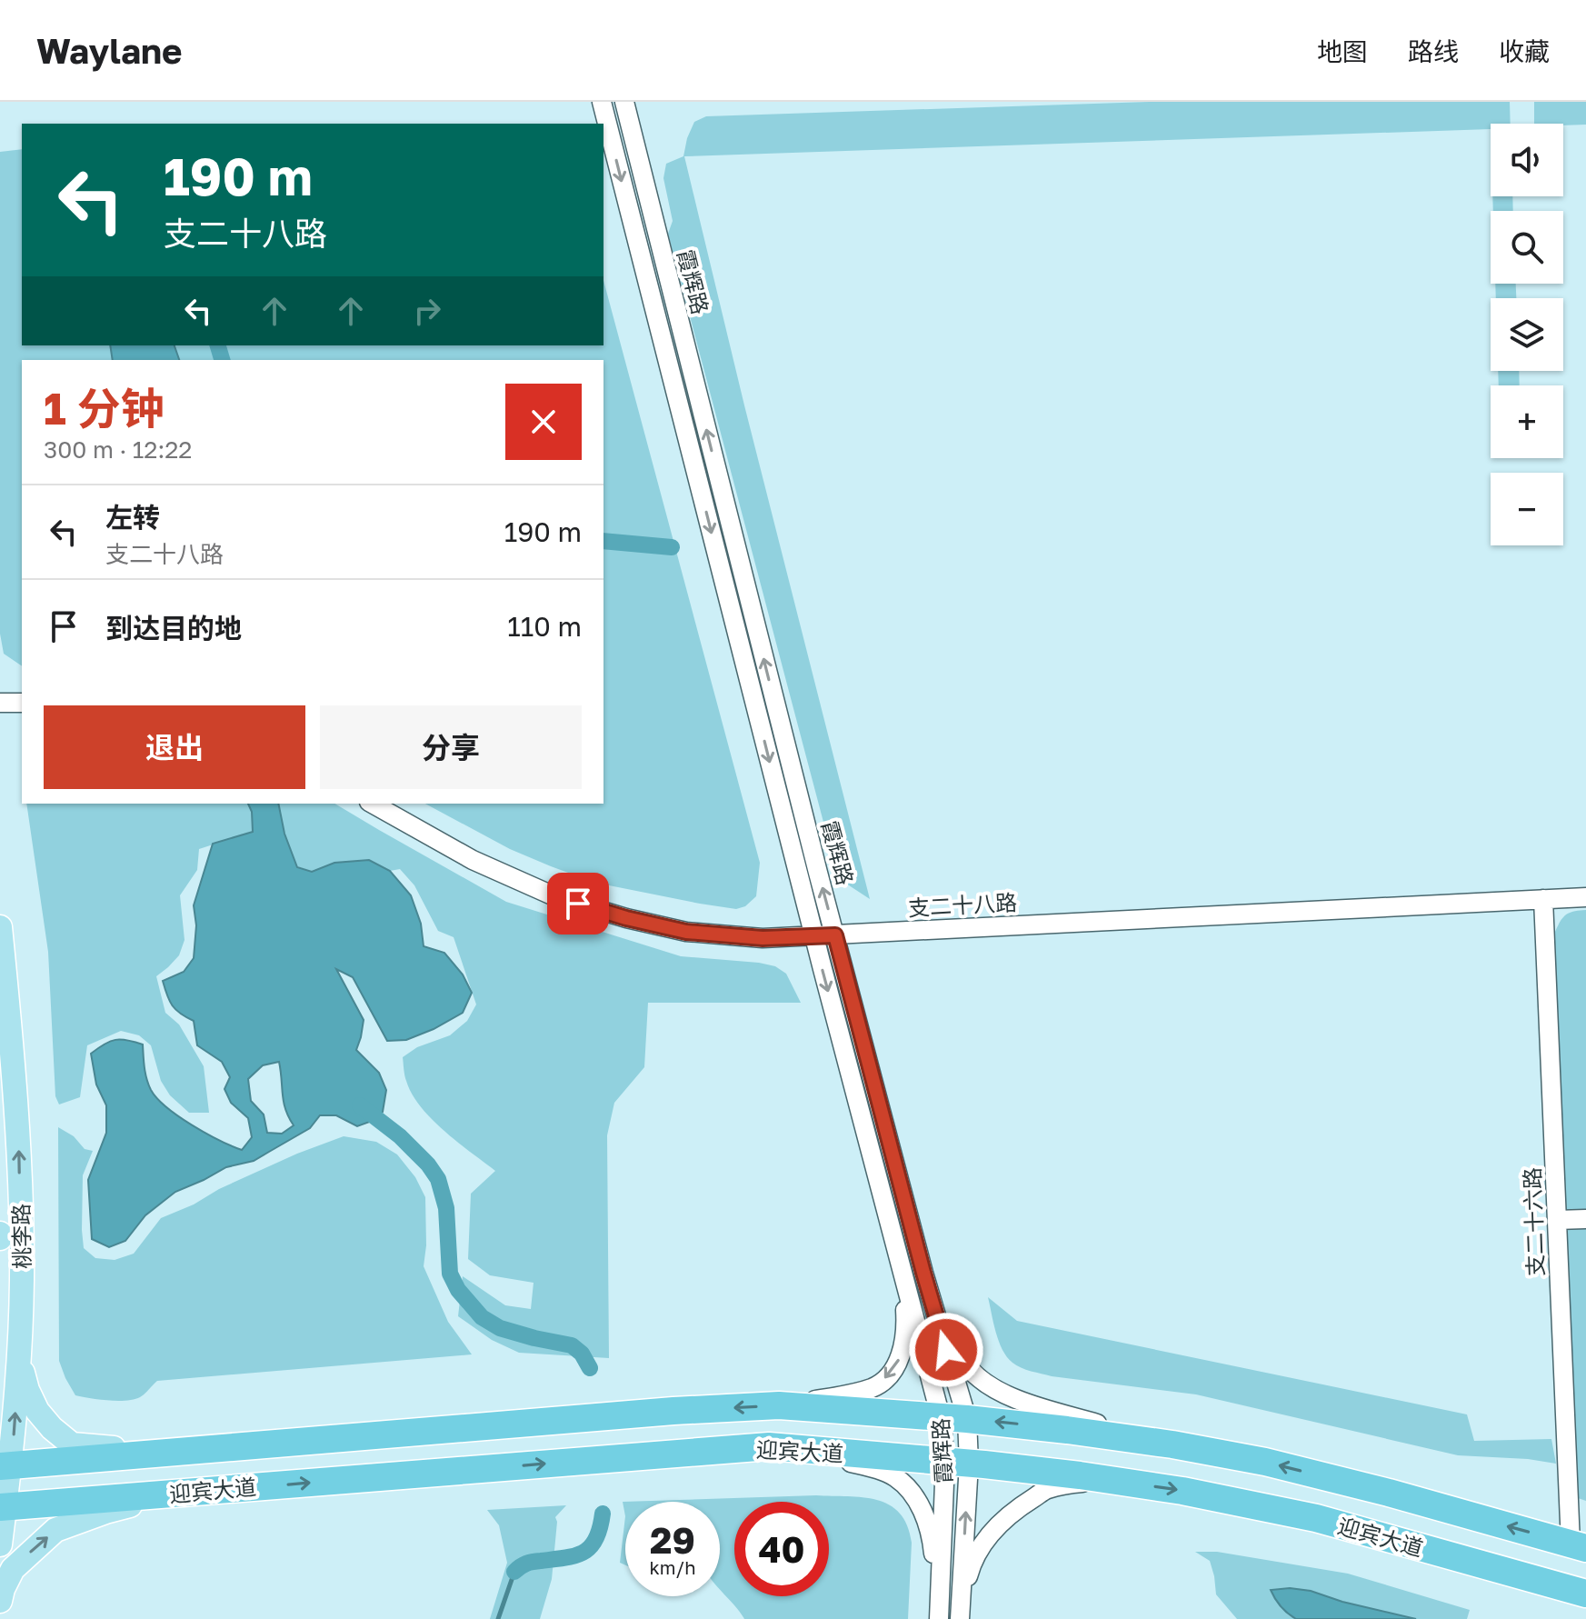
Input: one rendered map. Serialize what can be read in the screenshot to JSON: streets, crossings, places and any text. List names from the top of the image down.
{
  "streets": {
    "highway": ["迎宾大道"],
    "main road": ["桃李路"],
    "street": ["霞辉路", "支二十八路", "支二十六路"]
  },
  "crossings": [
    ["霞辉路", "支二十八路"],
    ["霞辉路", "迎宾大道"],
    ["支二十八路", "支二十六路"],
    ["支二十六路", "迎宾大道"],
    ["桃李路", "迎宾大道"]
  ],
  "one_way": ["桃李路"],
  "page": {
    "header": "Waylane",
    "nav": ["地图", "路线", "收藏"],
    "map_buttons": ["+", "−"],
    "turn": ["190 m", "支二十八路"],
    "heading": ["1 分钟", "300 m · 12:22"],
    "list": [
      {
        "name": "左转",
        "note": "支二十八路",
        "value": "190 m"
      },
      {
        "name": "到达目的地",
        "value": "110 m"
      }
    ],
    "buttons": ["退出", "分享"],
    "speed": "29 km/h",
    "limit": "40"
  }
}
